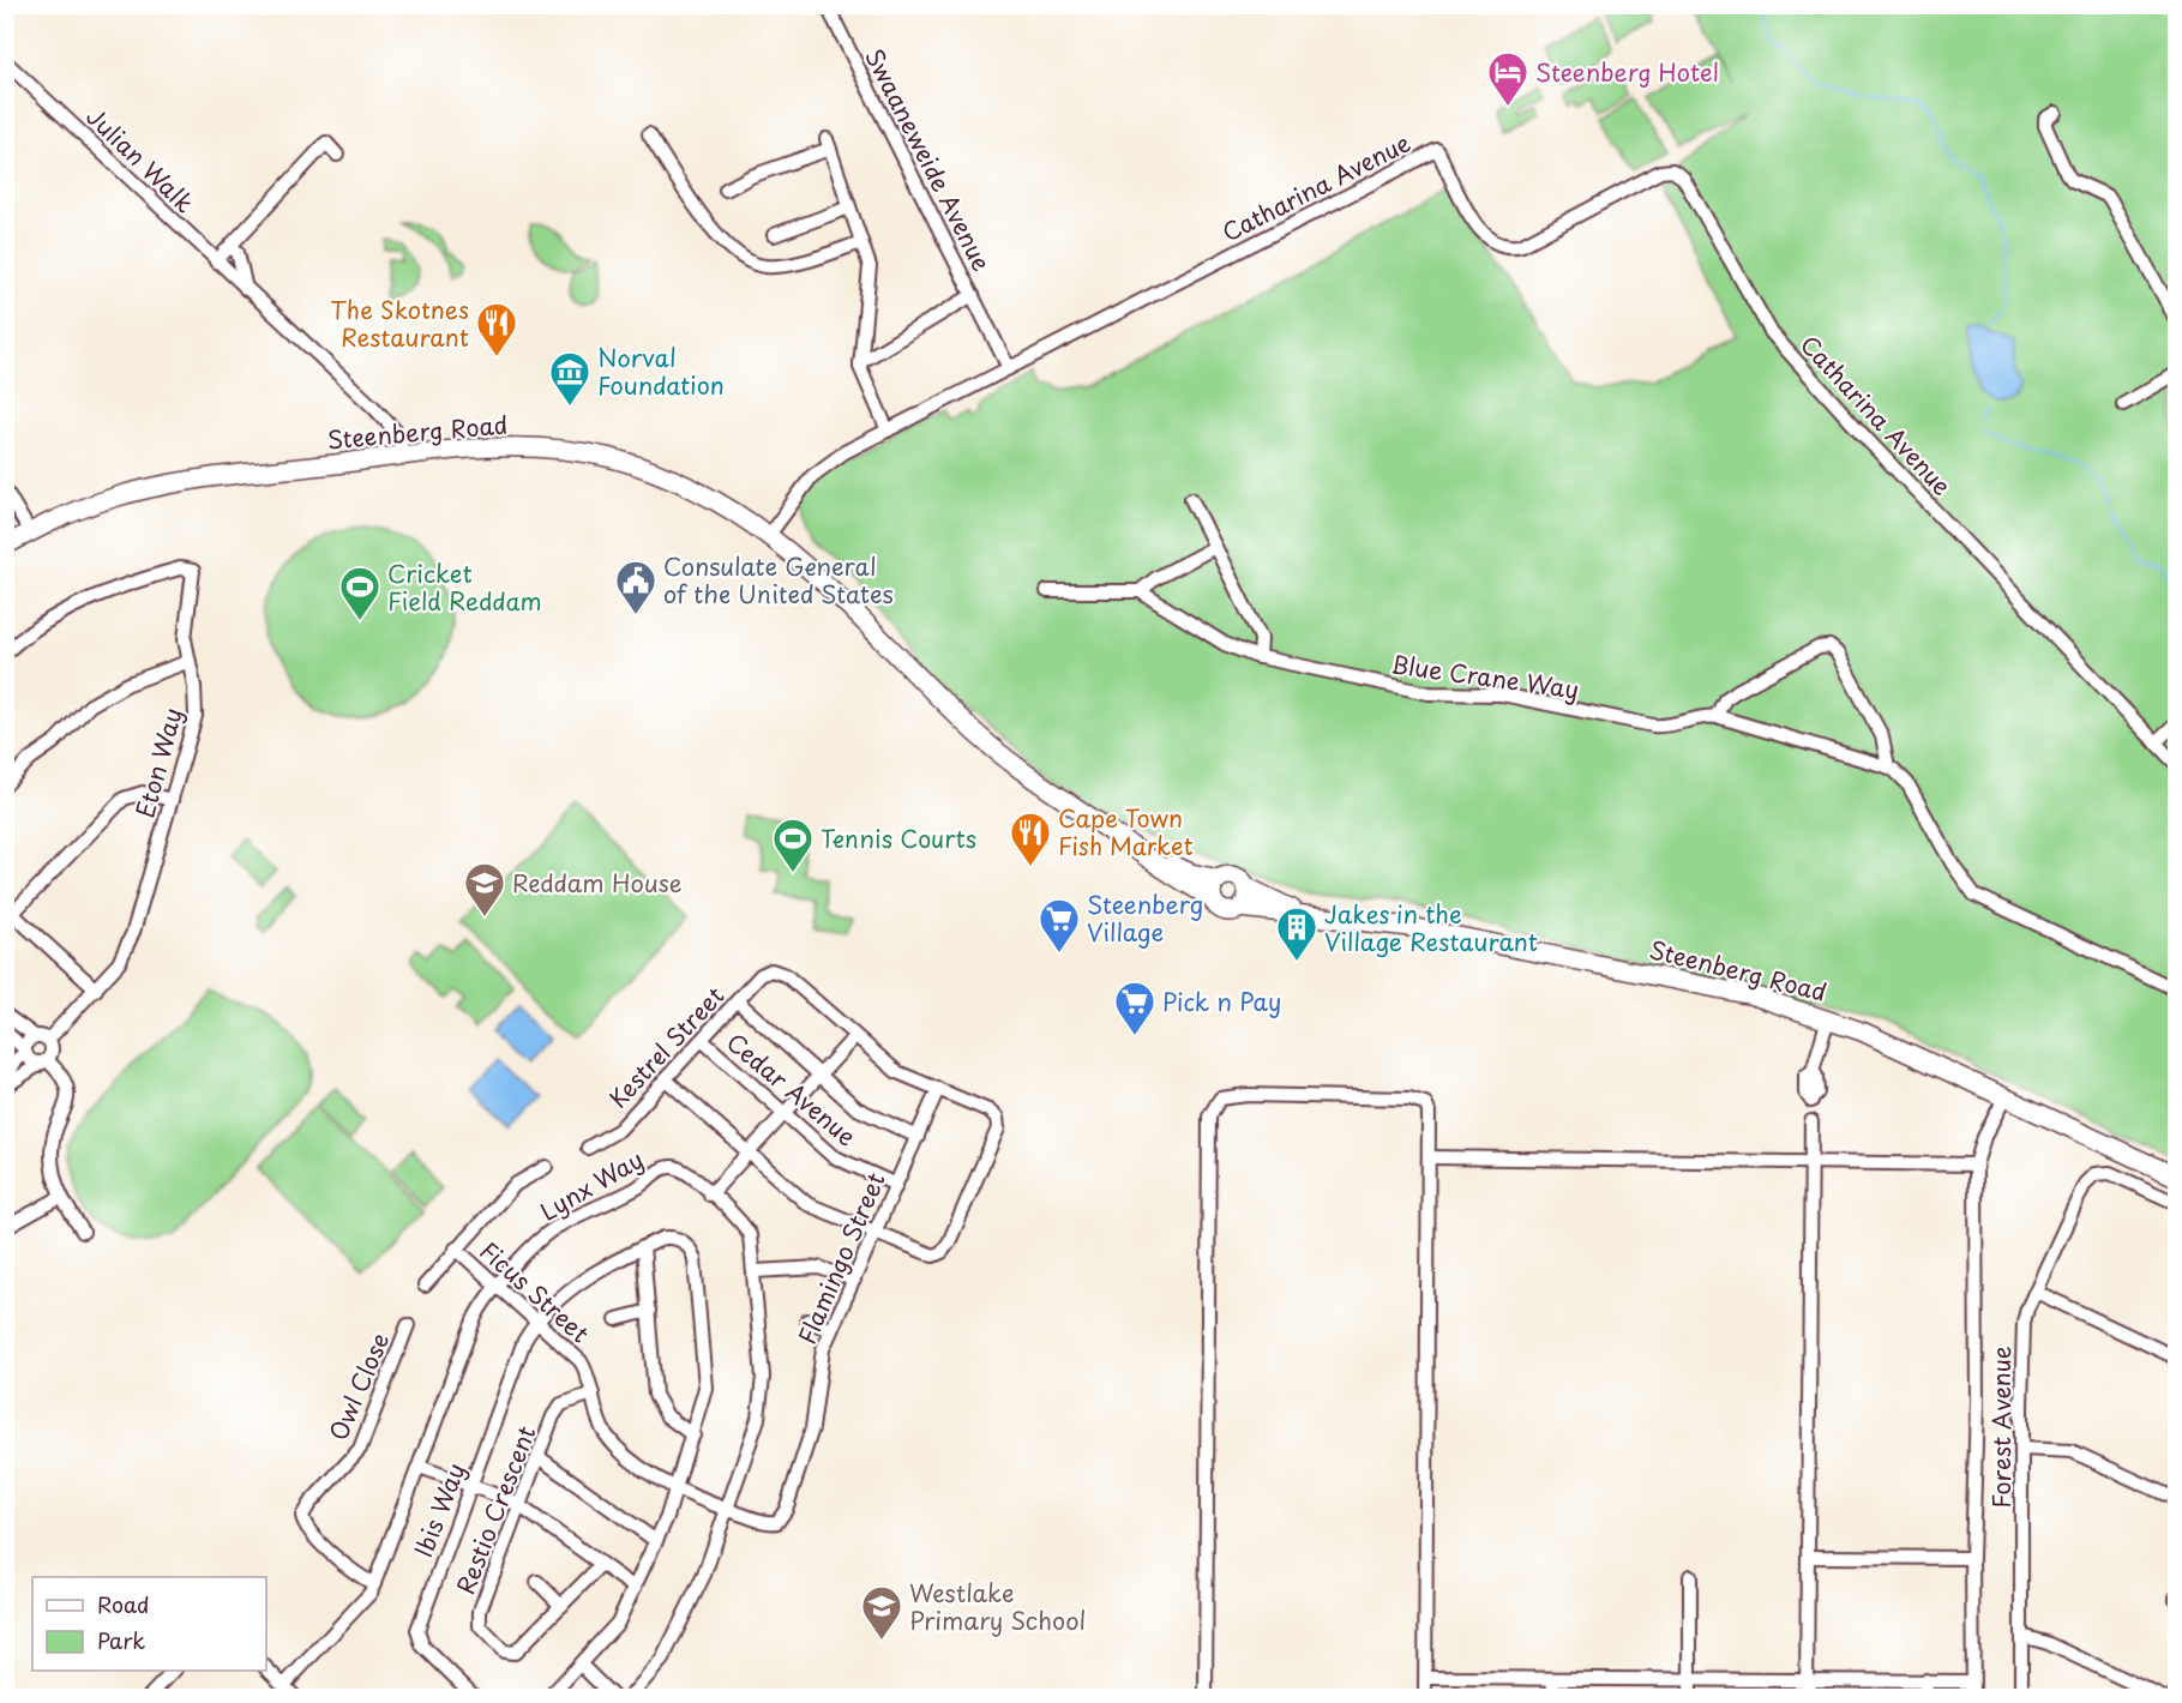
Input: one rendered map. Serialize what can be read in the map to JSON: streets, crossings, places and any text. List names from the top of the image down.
{
  "streets": {
    "main road": ["Steenberg Road"],
    "street": [
      "Julian Walk",
      "Swaaneweide Avenue",
      "Catharina Avenue",
      "Blue Crane Way",
      "Eton Way",
      "Kestrel Street",
      "Cedar Avenue",
      "Lynx Way",
      "Flamingo Street",
      "Ficus Street",
      "Owl Close",
      "Forest Avenue",
      "Ibis Way",
      "Restio Crescent"
    ]
  },
  "crossings": [
    ["Julian Walk", "Steenberg Road"],
    ["Swaaneweide Avenue", "Catharina Avenue"],
    ["Catharina Avenue", "Steenberg Road"],
    ["Kestrel Street", "Cedar Avenue"],
    ["Cedar Avenue", "Flamingo Street"],
    ["Lynx Way", "Flamingo Street"],
    ["Lynx Way", "Ficus Street"],
    ["Lynx Way", "Owl Close"],
    ["Flamingo Street", "Ficus Street"],
    ["Ficus Street", "Ibis Way"],
    ["Ficus Street", "Restio Crescent"]
  ],
  "places": {
    "hotel": ["Steenberg Hotel"],
    "restaurant": ["The Skotnes Restaurant", "Cape Town Fish Market"],
    "museum": ["Norval Foundation"],
    "public building": ["Consulate General of the United States"],
    "sports": ["Cricket Field Reddam", "Tennis Courts"],
    "school or university": ["Reddam House", "Westlake Primary School"],
    "supermarket": ["Steenberg Village", "Pick n Pay"],
    "building": ["Jakes in the Village Restaurant"]
  },
  "legend": ["Road", "Park"]
}
